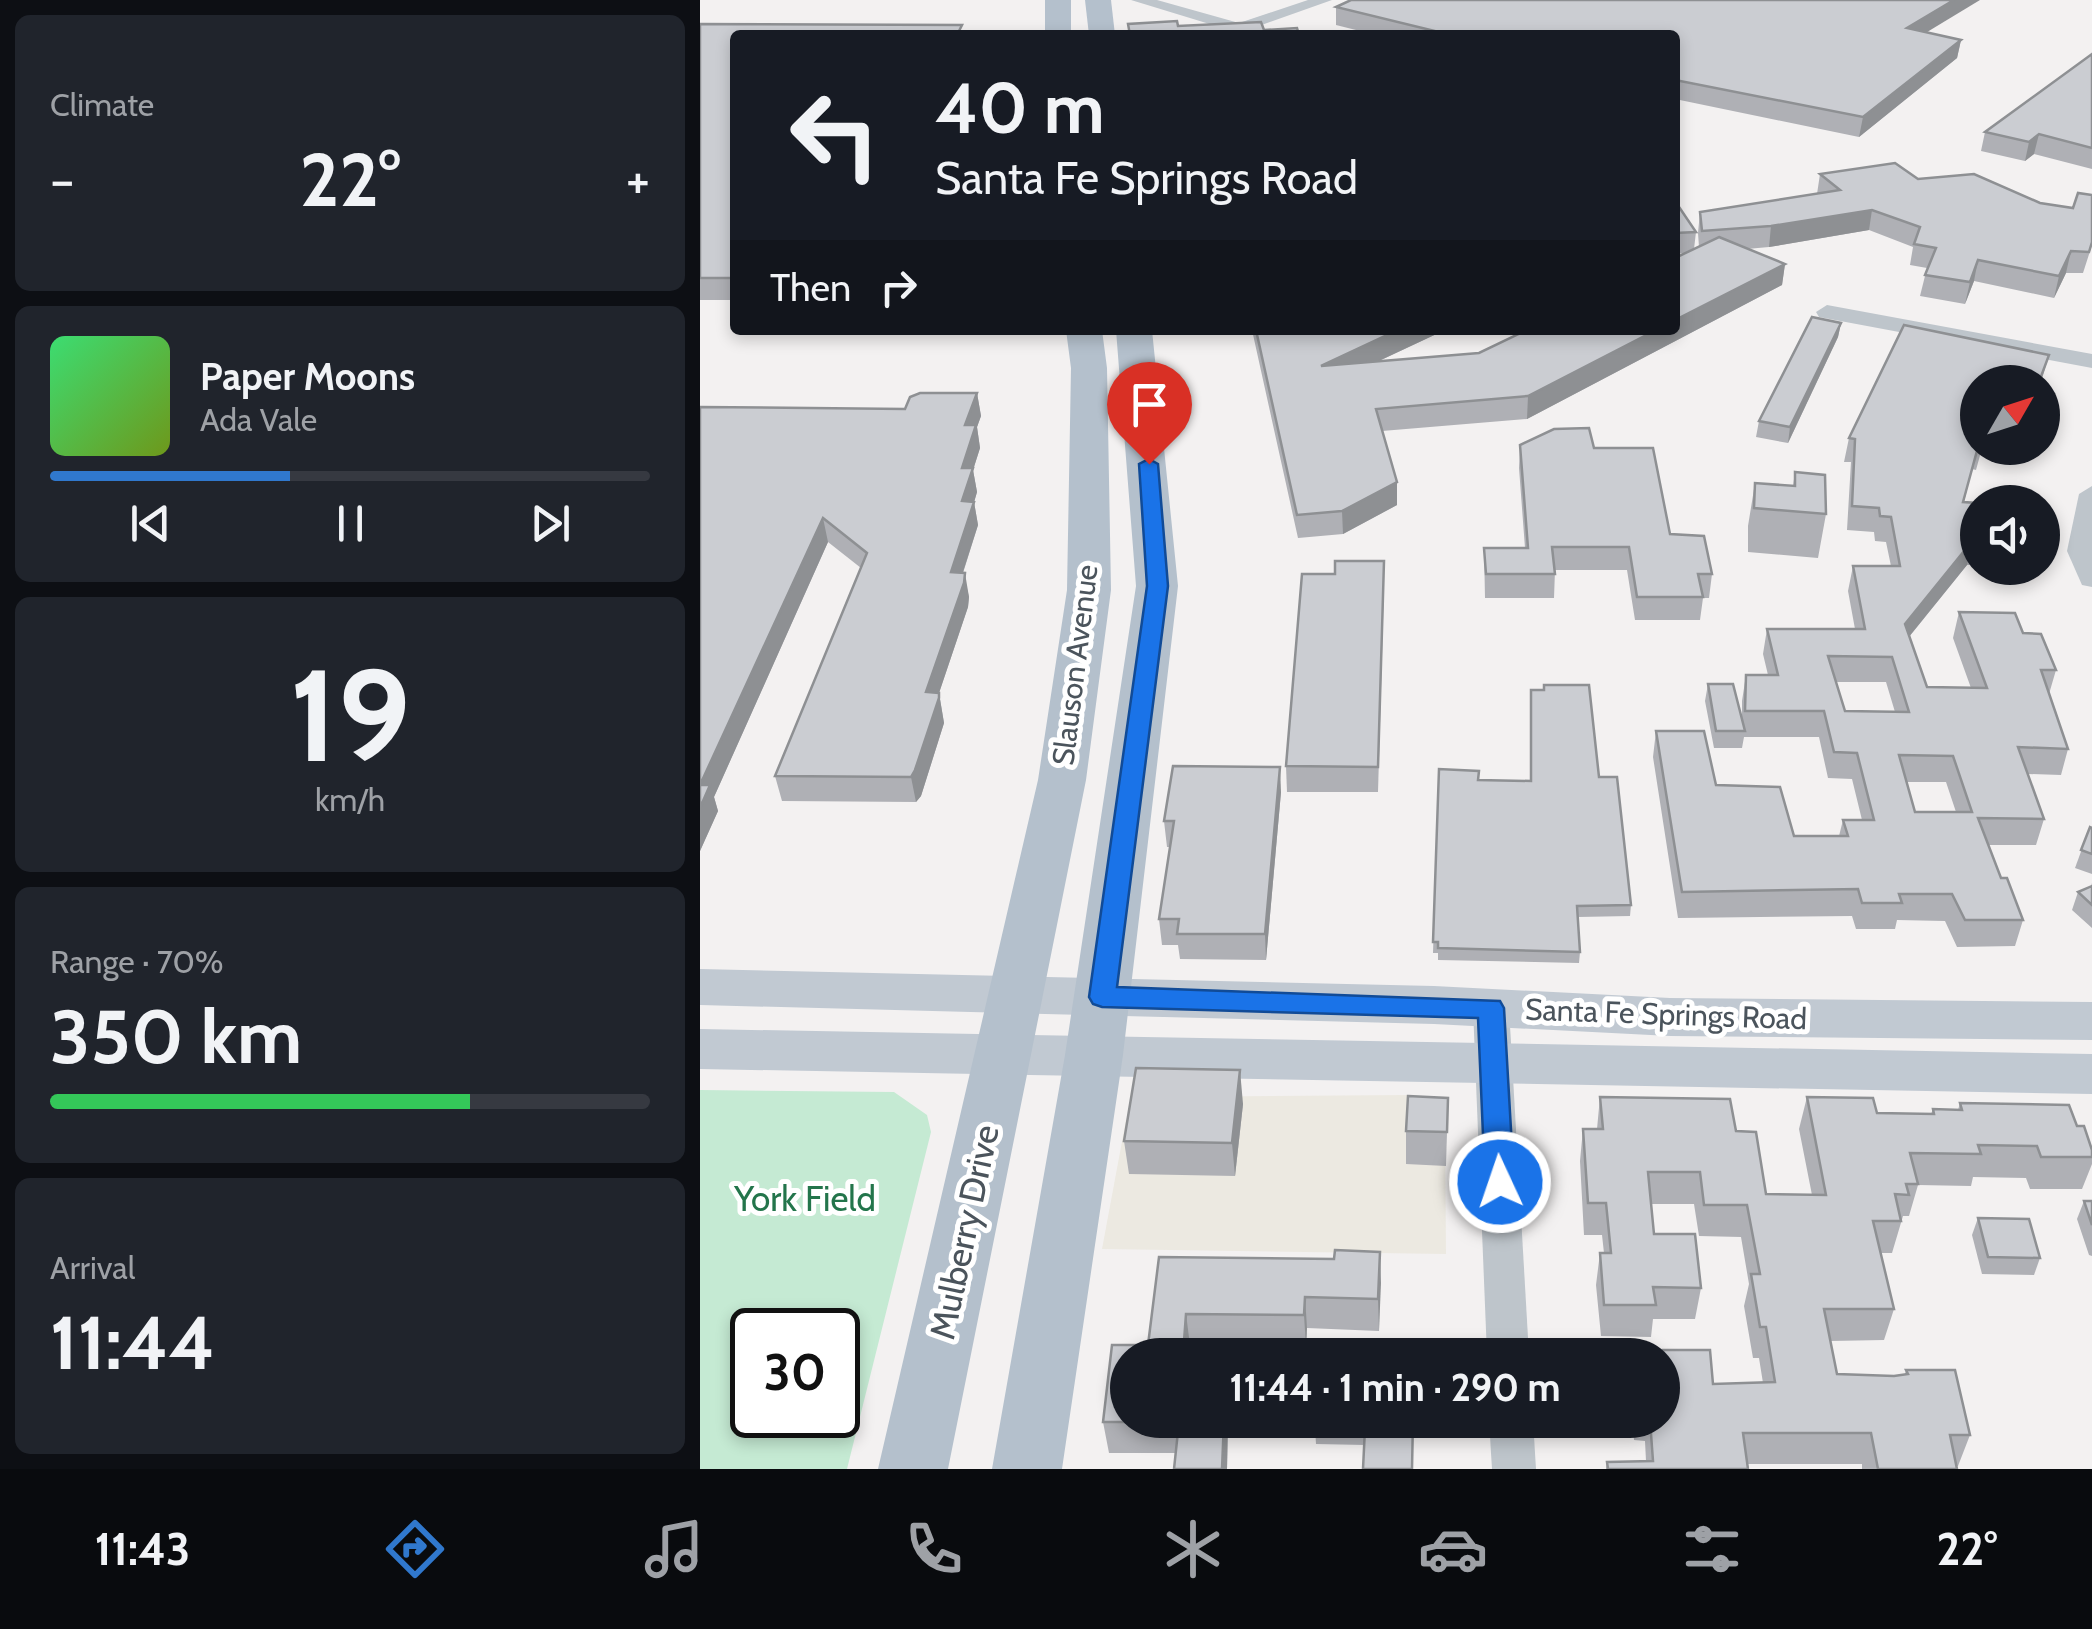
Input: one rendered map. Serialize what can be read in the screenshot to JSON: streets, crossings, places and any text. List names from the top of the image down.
{
  "streets": {
    "main road": ["Slauson Avenue", "Santa Fe Springs Road", "Mulberry Drive"]
  },
  "crossings": [
    ["Slauson Avenue", "Santa Fe Springs Road"],
    ["Slauson Avenue", "Mulberry Drive"],
    ["Santa Fe Springs Road", "Mulberry Drive"]
  ],
  "parks": ["York Field"],
  "north": "top right",
  "page": {
    "tile": [
      "Climate",
      ["19", "km/h"],
      ["Range · 70%", "350 km"],
      ["Arrival", "11:44"]
    ],
    "turn": ["40 m", "Santa Fe Springs Road"],
    "heat": ["−", "22°", "+"],
    "then": "Then",
    "song": ["Paper Moons", "Ada Vale"],
    "limit": "30",
    "trip": "11:44 · 1 min · 290 m",
    "tabs": ["11:43", "22°"]
  }
}
